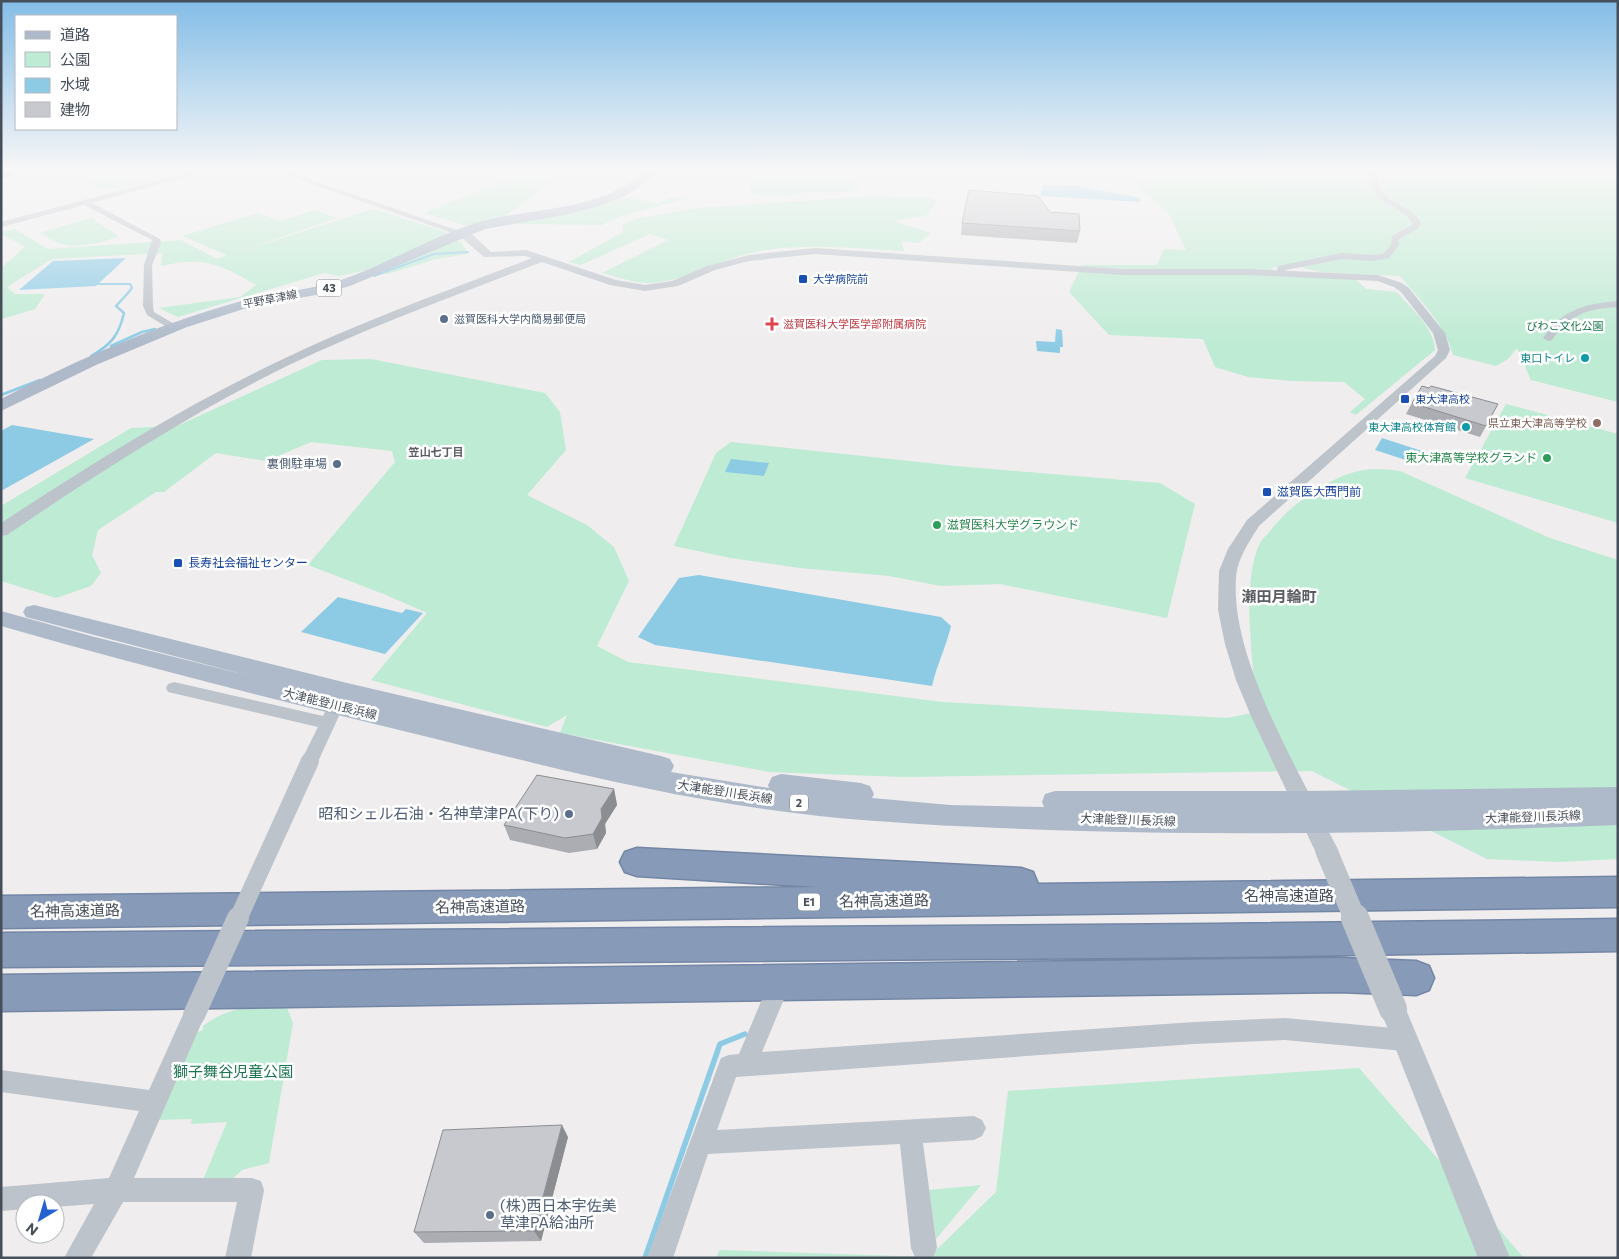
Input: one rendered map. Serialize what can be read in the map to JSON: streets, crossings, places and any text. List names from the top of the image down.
{
  "streets": {
    "highway": ["名神高速道路", "E1"],
    "main road": [
      "43",
      "平野草津線",
      "大津能登川長浜線",
      "2"
    ]
  },
  "districts": ["笠山七丁目", "瀬田月輪町"],
  "parks": ["びわこ文化公園", "獅子舞谷児童公園"],
  "places": {
    "transit": [
      "大学病院前",
      "東大津高校",
      "滋賀医大西門前",
      "長寿社会福祉センター"
    ],
    "other": [
      "滋賀医科大学内簡易郵便局",
      "東口トイレ",
      "県立東大津高等学校",
      "東大津高校体育館",
      "東大津高等学校グランド",
      "裏側駐車場",
      "滋賀医科大学グラウンド",
      "昭和シェル石油・名神草津PA(下り)",
      "(株)西日本宇佐美 草津PA給油所"
    ],
    "health": ["滋賀医科大学医学部附属病院"]
  },
  "legend": [
    "道路",
    "公園",
    "水域",
    "建物"
  ],
  "north": "bottom left"
}
